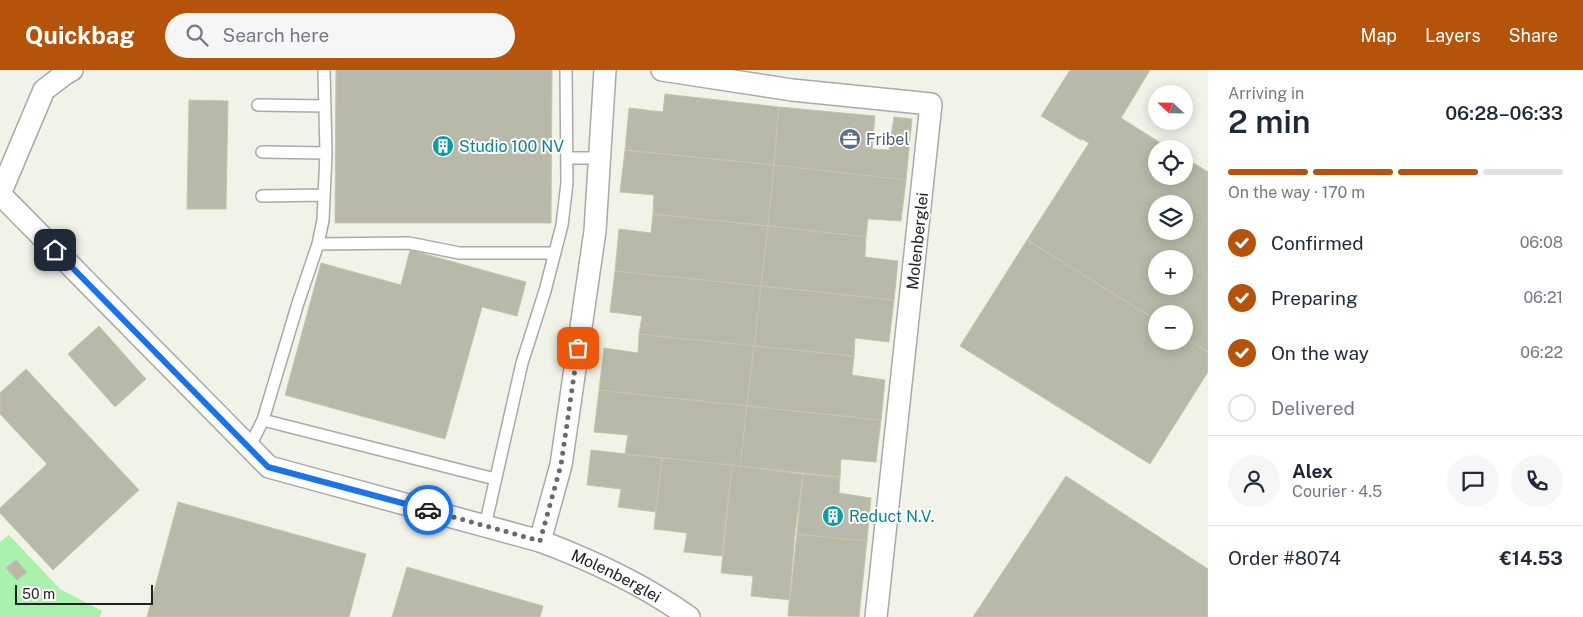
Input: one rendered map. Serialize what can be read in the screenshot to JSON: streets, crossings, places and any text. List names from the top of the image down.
{
  "streets": {
    "street": ["Molenberglei"]
  },
  "places": {
    "office": ["Fribel"],
    "building": ["Studio 100 NV", "Reduct N.V."]
  },
  "scale_bar": "50 m",
  "north": "left",
  "page": {
    "header": "Quickbag",
    "search": "Search here",
    "nav": ["Map", "Layers", "Share"],
    "heading": ["2 min", "Arriving in", "06:28–06:33"],
    "panel": [
      "Alex",
      "Courier · 4.5",
      "Order #8074",
      "€14.53"
    ],
    "map_buttons": ["+", "−"],
    "bar": "On the way · 170 m",
    "list": [
      ["Confirmed", "06:08"],
      ["Preparing", "06:21"],
      ["On the way", "06:22"],
      "Delivered"
    ],
    "scale": "50 m"
  }
}
